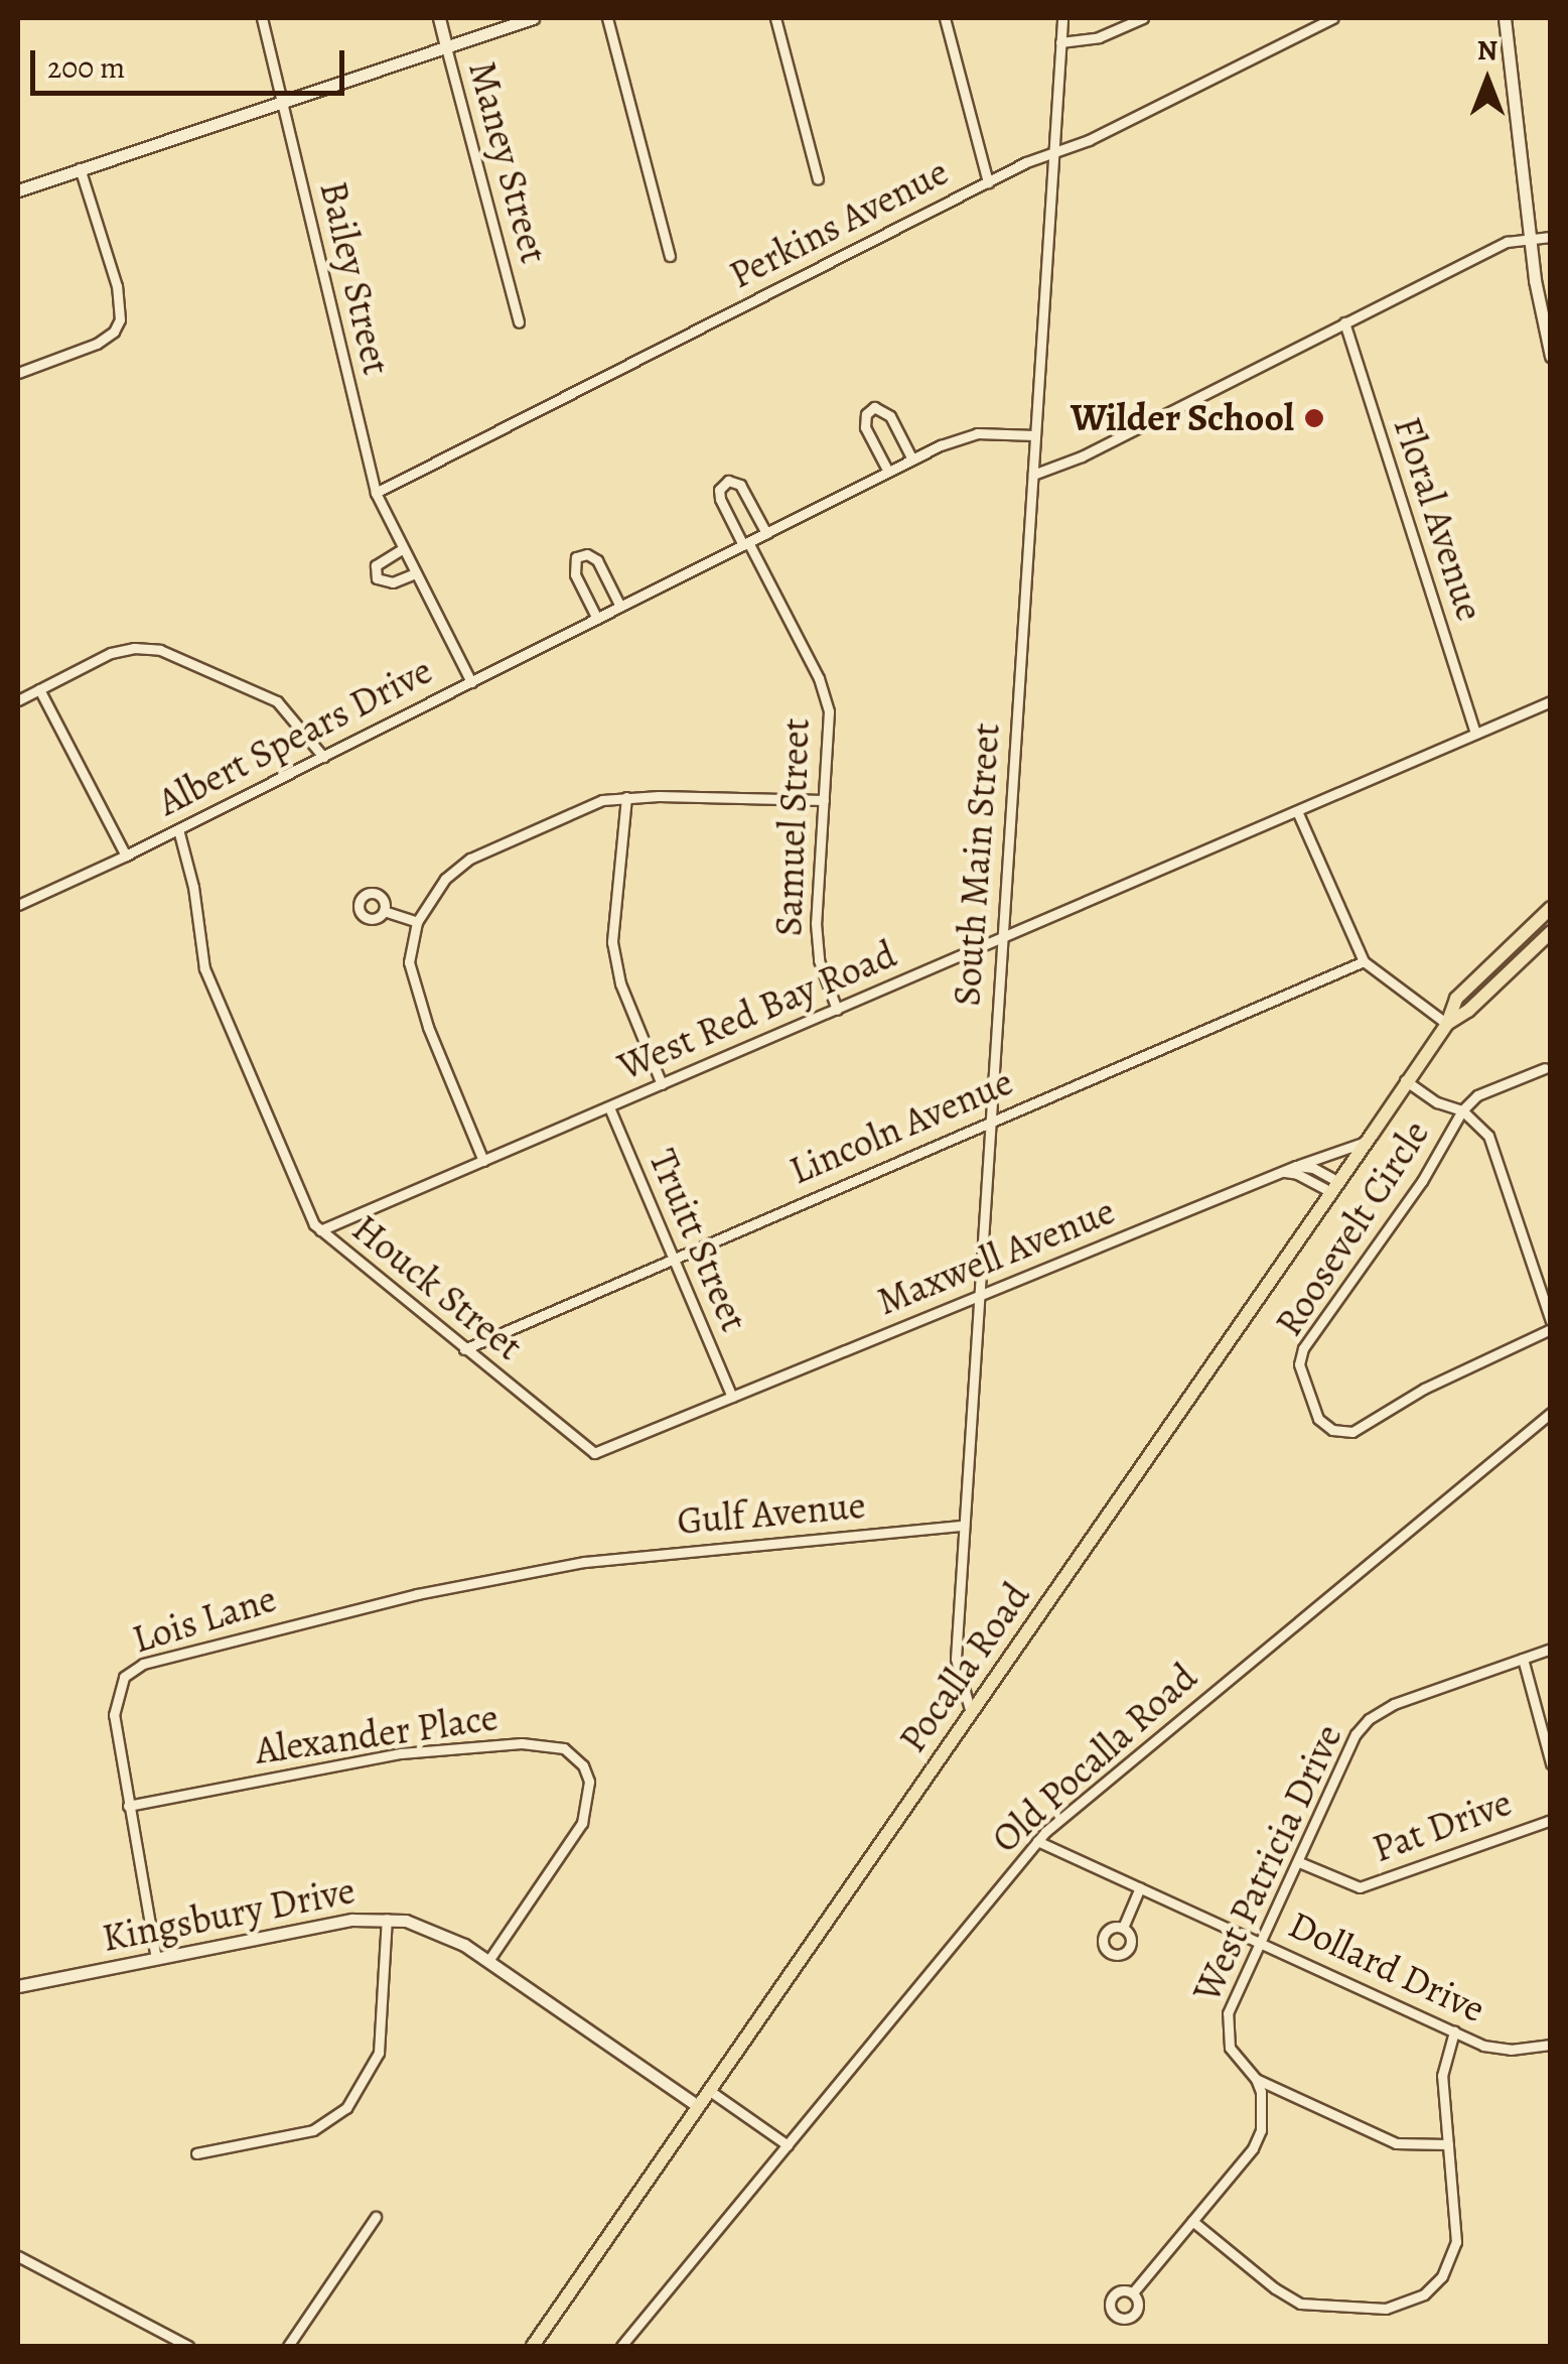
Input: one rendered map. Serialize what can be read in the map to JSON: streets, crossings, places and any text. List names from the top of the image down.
{
  "streets": {
    "main road": ["Pocalla Road"],
    "street": [
      "Maney Street",
      "Perkins Avenue",
      "Bailey Street",
      "Floral Avenue",
      "Albert Spears Drive",
      "Samuel Street",
      "South Main Street",
      "West Red Bay Road",
      "Lincoln Avenue",
      "Roosevelt Circle",
      "Truitt Street",
      "Maxwell Avenue",
      "Houck Street",
      "Gulf Avenue",
      "Lois Lane",
      "Alexander Place",
      "Old Pocalla Road",
      "Pat Drive",
      "West Patricia Drive",
      "Kingsbury Drive",
      "Dollard Drive"
    ]
  },
  "crossings": [
    ["Perkins Avenue", "Bailey Street"],
    ["Perkins Avenue", "South Main Street"],
    ["Bailey Street", "Albert Spears Drive"],
    ["Floral Avenue", "West Red Bay Road"],
    ["Albert Spears Drive", "Samuel Street"],
    ["Albert Spears Drive", "South Main Street"],
    ["Albert Spears Drive", "Houck Street"],
    ["Samuel Street", "West Red Bay Road"],
    ["South Main Street", "West Red Bay Road"],
    ["South Main Street", "Lincoln Avenue"],
    ["South Main Street", "Maxwell Avenue"],
    ["South Main Street", "Gulf Avenue"],
    ["South Main Street", "Pocalla Road"],
    ["West Red Bay Road", "Truitt Street"],
    ["West Red Bay Road", "Houck Street"],
    ["Lincoln Avenue", "Truitt Street"],
    ["Lincoln Avenue", "Houck Street"],
    ["Truitt Street", "Maxwell Avenue"],
    ["Truitt Street", "Houck Street"],
    ["Maxwell Avenue", "Houck Street"],
    ["Maxwell Avenue", "Pocalla Road"],
    ["Gulf Avenue", "Lois Lane"],
    ["Lois Lane", "Alexander Place"],
    ["Lois Lane", "Kingsbury Drive"],
    ["Pocalla Road", "Kingsbury Drive"],
    ["Alexander Place", "Kingsbury Drive"],
    ["Old Pocalla Road", "Dollard Drive"],
    ["Pat Drive", "West Patricia Drive"],
    ["West Patricia Drive", "Dollard Drive"]
  ],
  "places": ["Wilder School"],
  "scale_bar": "200 m",
  "north": "top"
}
